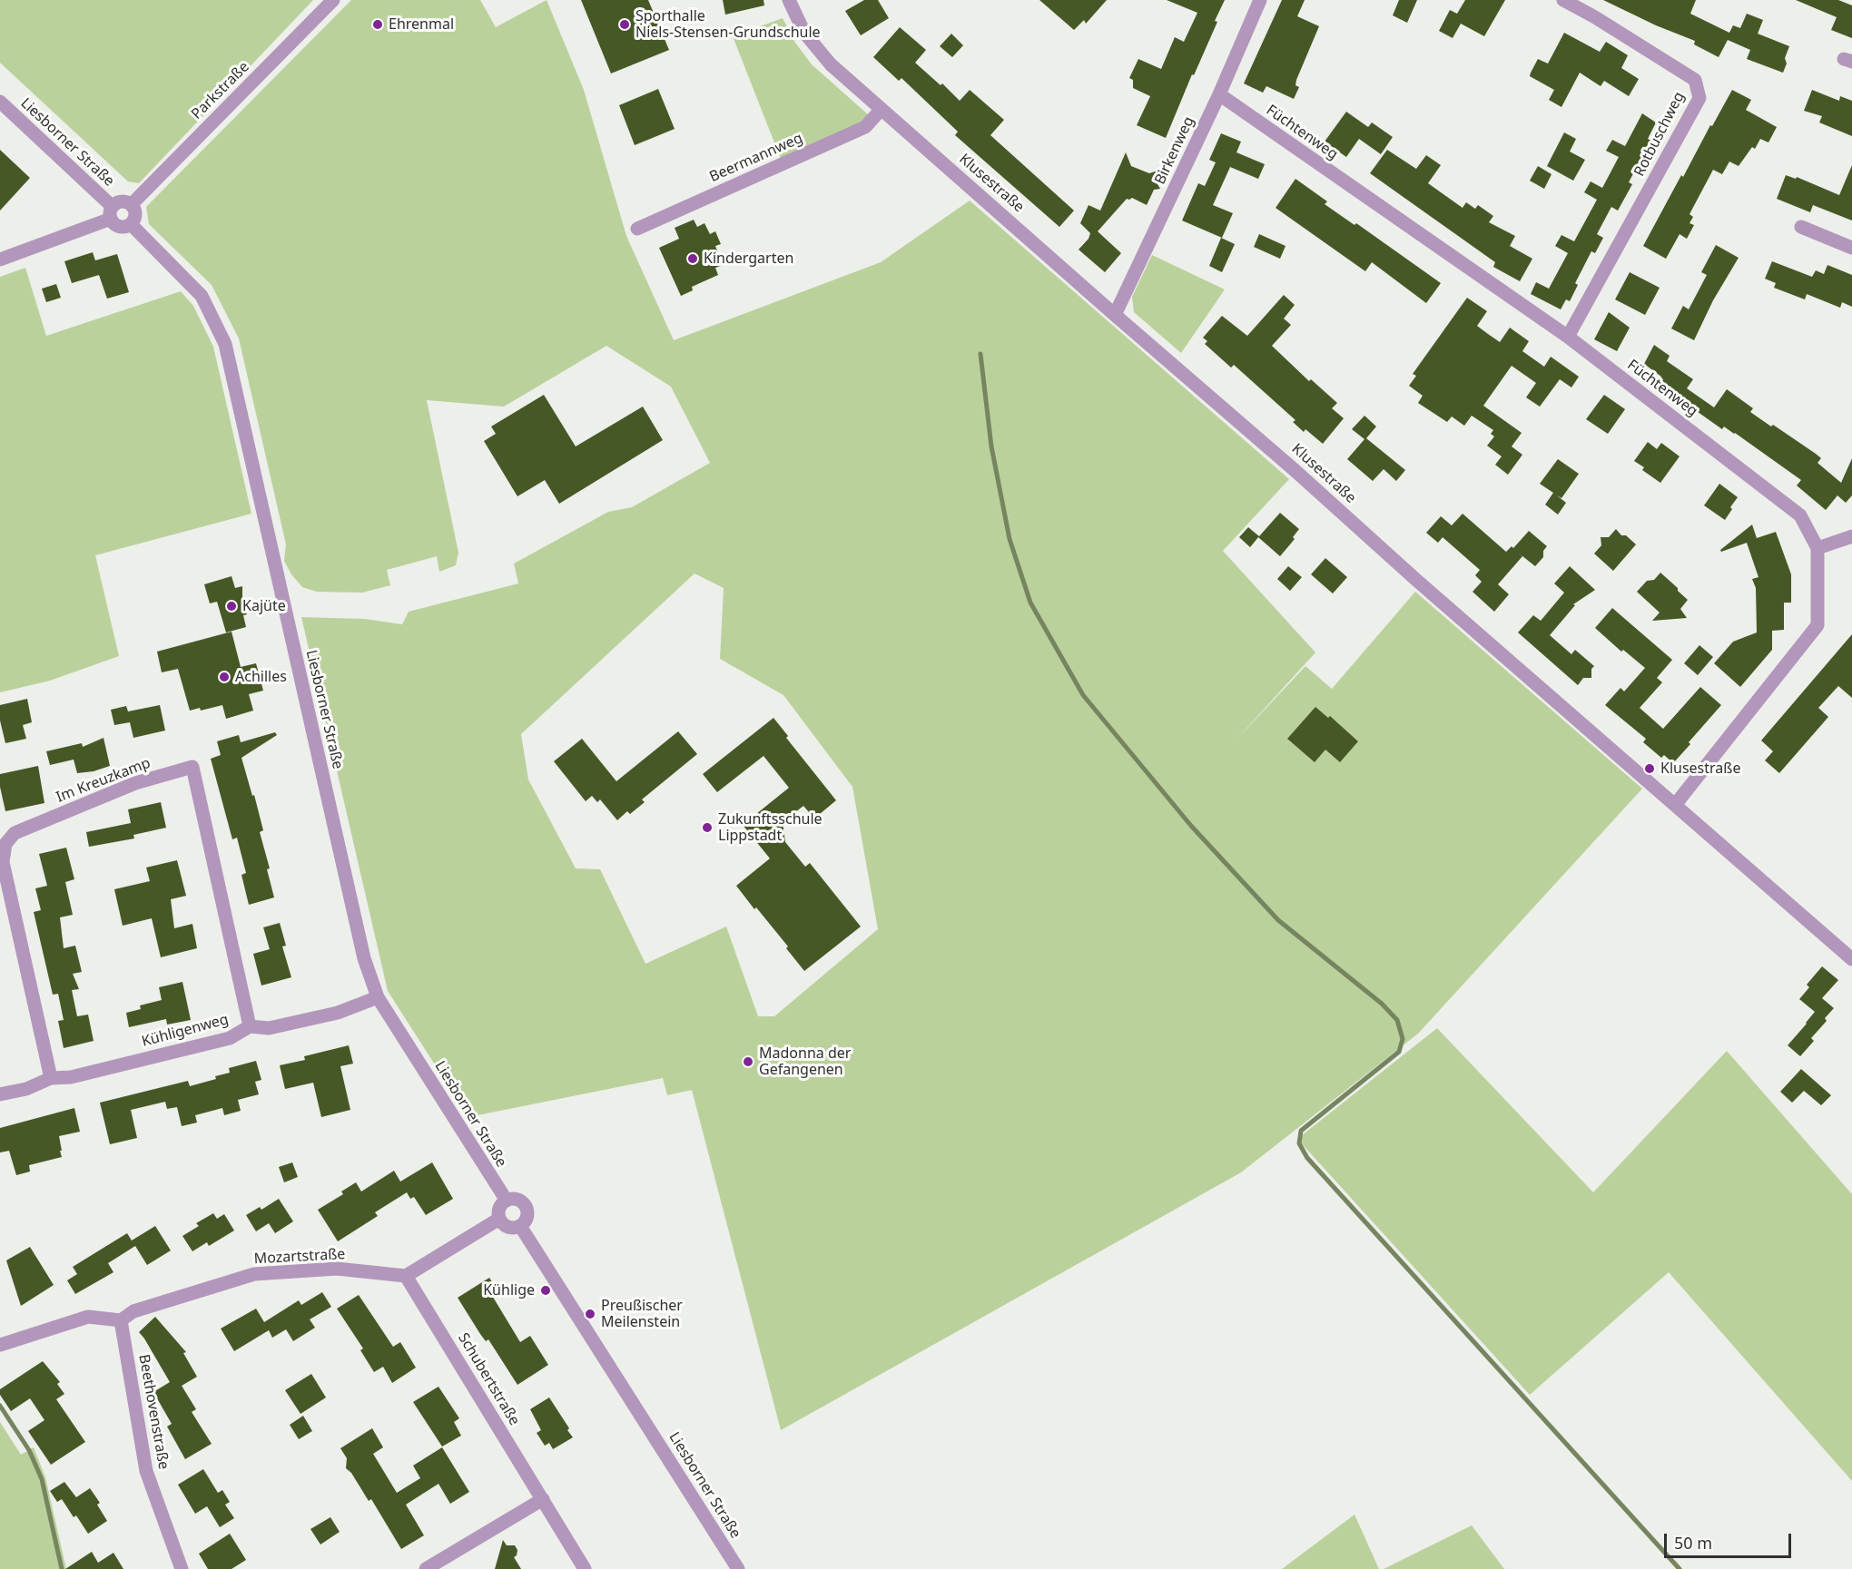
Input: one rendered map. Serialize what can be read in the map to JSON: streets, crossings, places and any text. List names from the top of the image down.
{
  "streets": {
    "street": [
      "Parkstraße",
      "Füchtenweg",
      "Rotbuschweg",
      "Liesborner Straße",
      "Birkenweg",
      "Beermannweg",
      "Klusestraße",
      "Im Kreuzkamp",
      "Kühligenweg",
      "Mozartstraße",
      "Schubertstraße",
      "Beethovenstraße"
    ]
  },
  "crossings": [
    ["Parkstraße", "Liesborner Straße"],
    ["Füchtenweg", "Rotbuschweg"],
    ["Füchtenweg", "Birkenweg"],
    ["Füchtenweg", "Klusestraße"],
    ["Liesborner Straße", "Kühligenweg"],
    ["Birkenweg", "Klusestraße"],
    ["Beermannweg", "Klusestraße"],
    ["Im Kreuzkamp", "Kühligenweg"],
    ["Mozartstraße", "Schubertstraße"],
    ["Mozartstraße", "Beethovenstraße"]
  ],
  "places": [
    "Ehrenmal",
    "Sporthalle Niels-Stensen-Grundschule",
    "Kindergarten",
    "Kajüte",
    "Achilles",
    "Klusestraße",
    "Zukunftsschule Lippstadt",
    "Madonna der Gefangenen",
    "Kühlige",
    "Preußischer Meilenstein"
  ],
  "scale_bar": "50 m"
}
